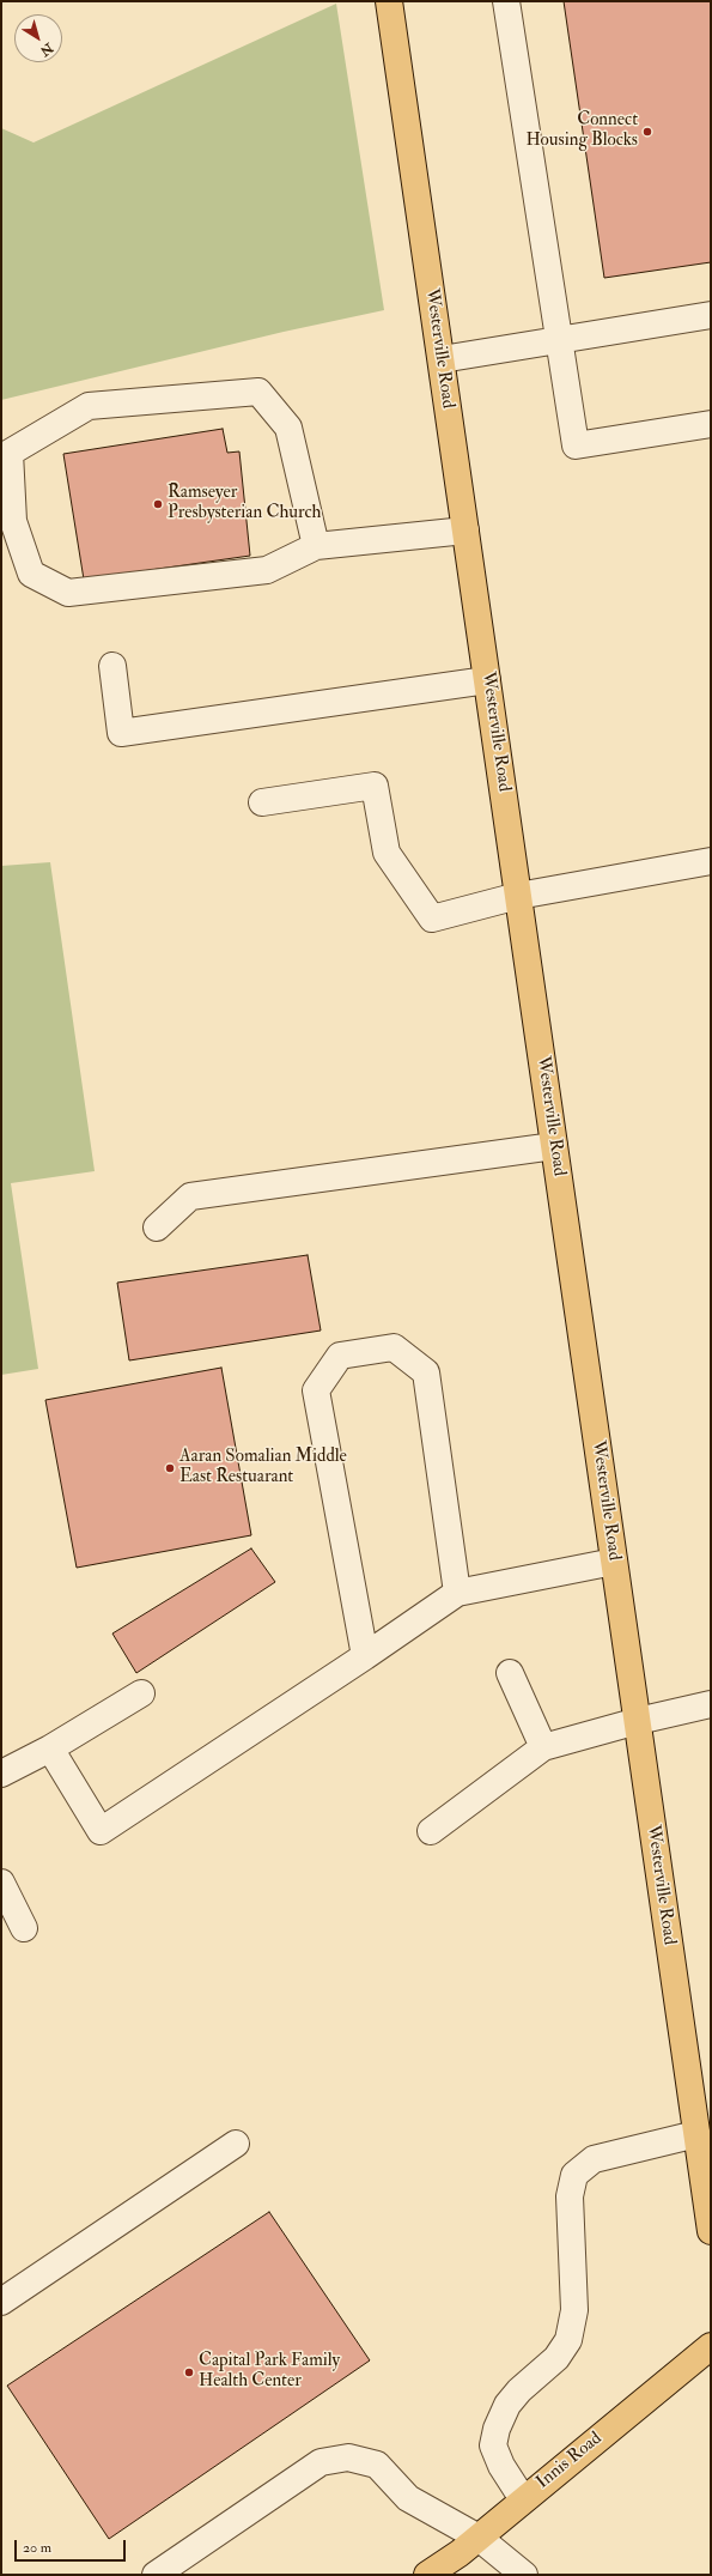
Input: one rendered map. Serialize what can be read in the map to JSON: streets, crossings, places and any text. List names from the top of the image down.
{
  "streets": {
    "main road": ["Westerville Road", "Innis Road"]
  },
  "places": [
    "Connect Housing Blocks",
    "Ramseyer Presbysterian Church",
    "Aaran Somalian Middle East Restuarant",
    "Capital Park Family Health Center"
  ],
  "scale_bar": "20 m",
  "north": "bottom right"
}
